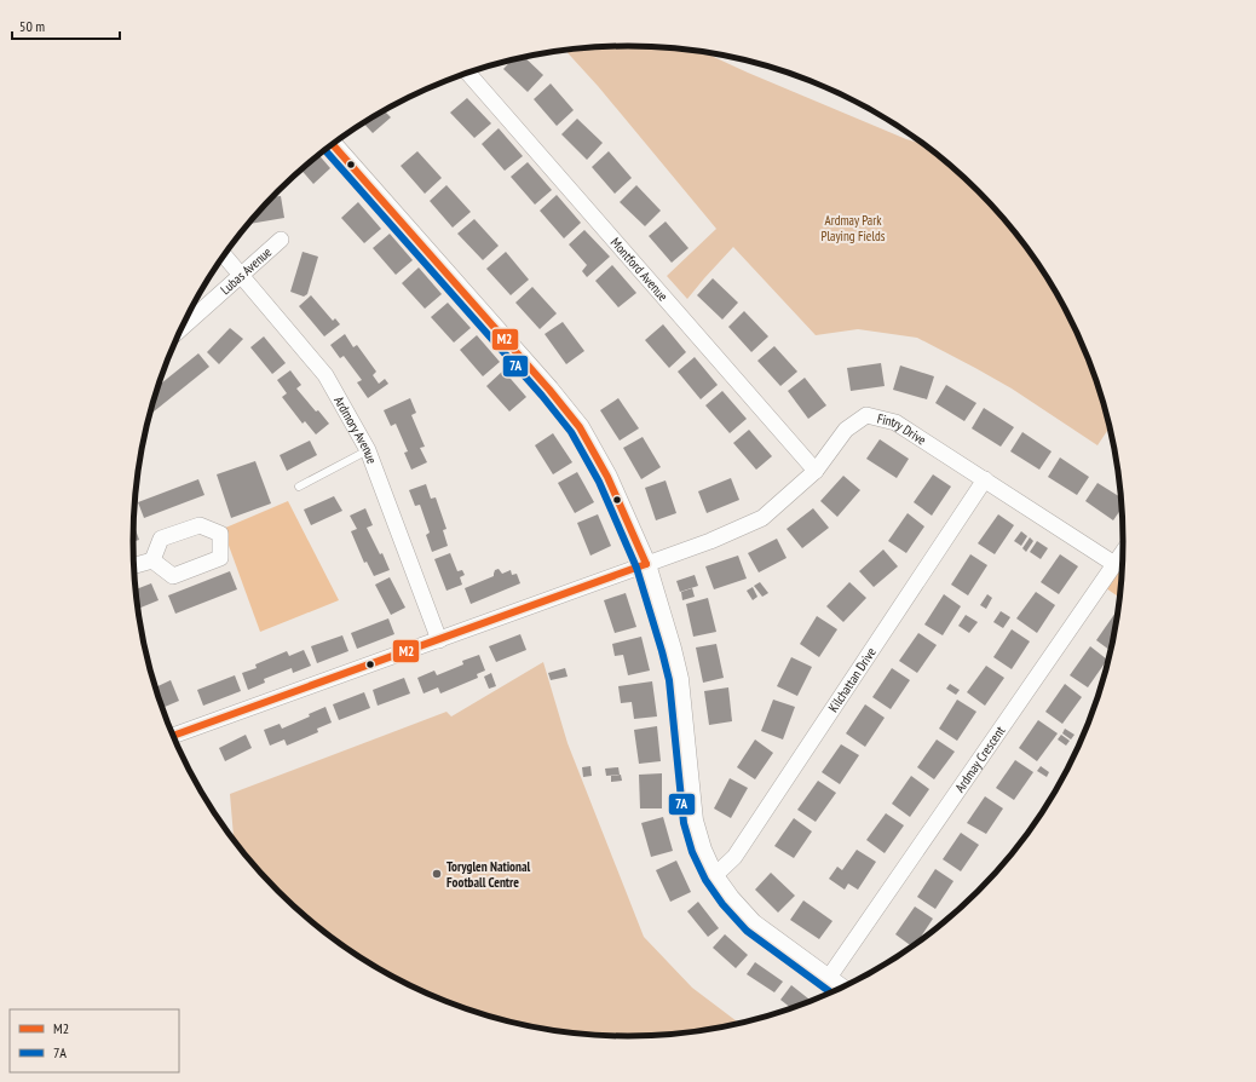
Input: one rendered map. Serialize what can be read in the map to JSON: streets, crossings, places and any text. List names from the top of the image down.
{
  "streets": {
    "street": [
      "Montford Avenue",
      "Lubas Avenue",
      "Ardmory Avenue",
      "Fintry Drive",
      "Kilchattan Drive",
      "Ardmay Crescent"
    ]
  },
  "crossings": [
    ["Montford Avenue", "Fintry Drive"],
    ["Lubas Avenue", "Ardmory Avenue"],
    ["Ardmory Avenue", "Fintry Drive"],
    ["Fintry Drive", "Kilchattan Drive"],
    ["Fintry Drive", "Ardmay Crescent"]
  ],
  "parks": ["Ardmay Park Playing Fields"],
  "places": ["Toryglen National Football Centre"],
  "lines": ["transit line M2", "transit line 7A"],
  "legend": ["M2", "7A"],
  "scale_bar": "50 m"
}
